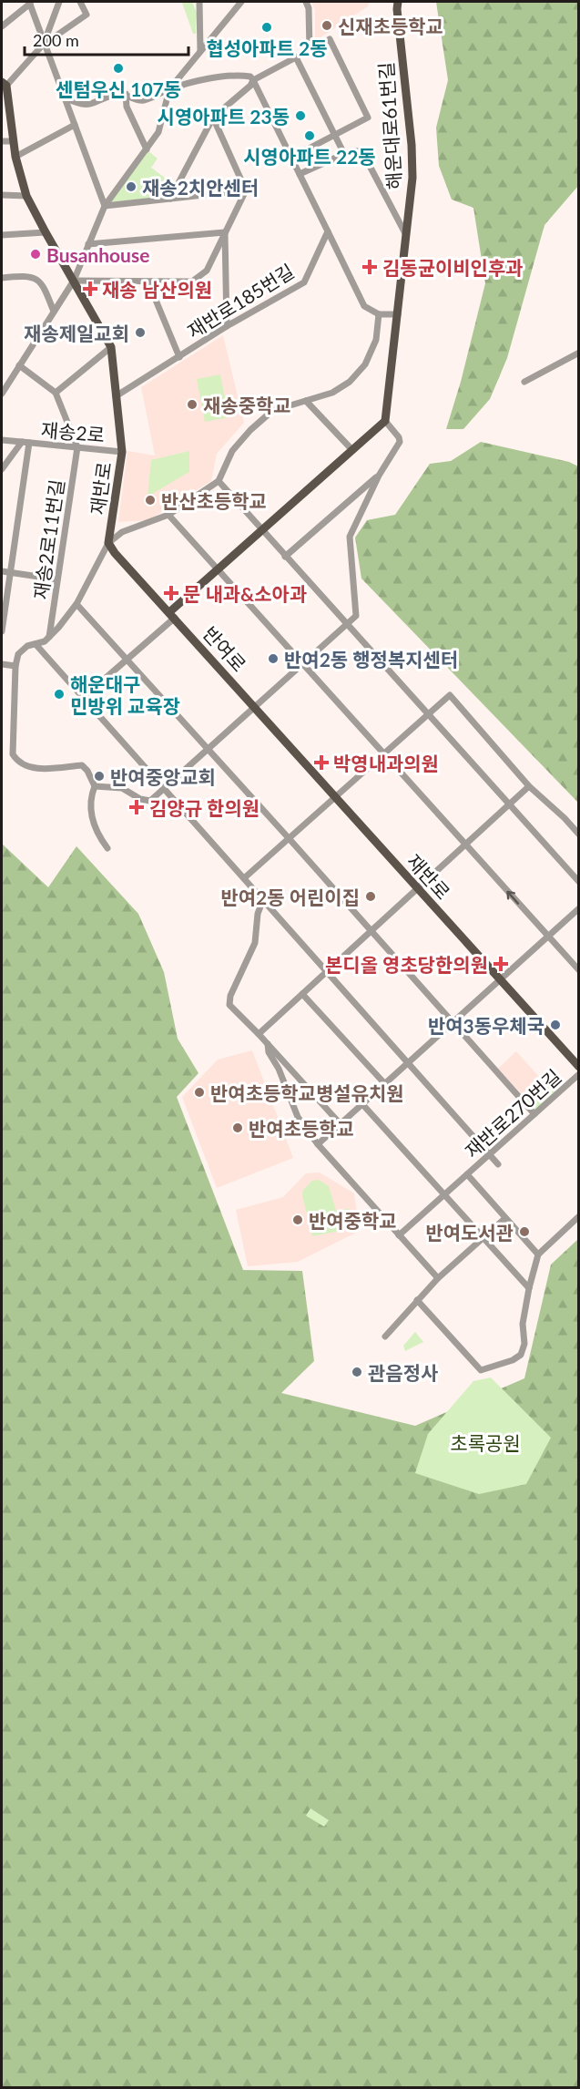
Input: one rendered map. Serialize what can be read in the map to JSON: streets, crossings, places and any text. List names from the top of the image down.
{
  "streets": {
    "main road": ["해운대로61번길", "재반로", "반여로"],
    "street": [
      "재반로185번길",
      "재송2로",
      "재송2로11번길",
      "재반로270번길"
    ]
  },
  "crossings": [
    ["재반로185번길", "재반로"],
    ["재송2로", "재반로"],
    ["재송2로", "재송2로11번길"],
    ["재반로", "재송2로11번길"],
    ["재반로", "반여로"]
  ],
  "parks": ["초록공원"],
  "places": {
    "other": [
      "신재초등학교",
      "협성아파트 2동",
      "센텀우신 107동",
      "시영아파트 23동",
      "시영아파트 22동",
      "재송2치안센터",
      "Busanhouse",
      "재송제일교회",
      "재송중학교",
      "반산초등학교",
      "반여2동 행정복지센터",
      "해운대구 민방위 교육장",
      "반여중앙교회",
      "반여2동 어린이집",
      "반여3동우체국",
      "반여초등학교병설유치원",
      "반여초등학교",
      "반여중학교",
      "반여도서관",
      "관음정사"
    ],
    "health": [
      "김동균이비인후과",
      "재송 남산의원",
      "문 내과&소아과",
      "박영내과의원",
      "김양규 한의원",
      "본디올 영초당한의원"
    ]
  },
  "scale_bar": "200 m"
}
